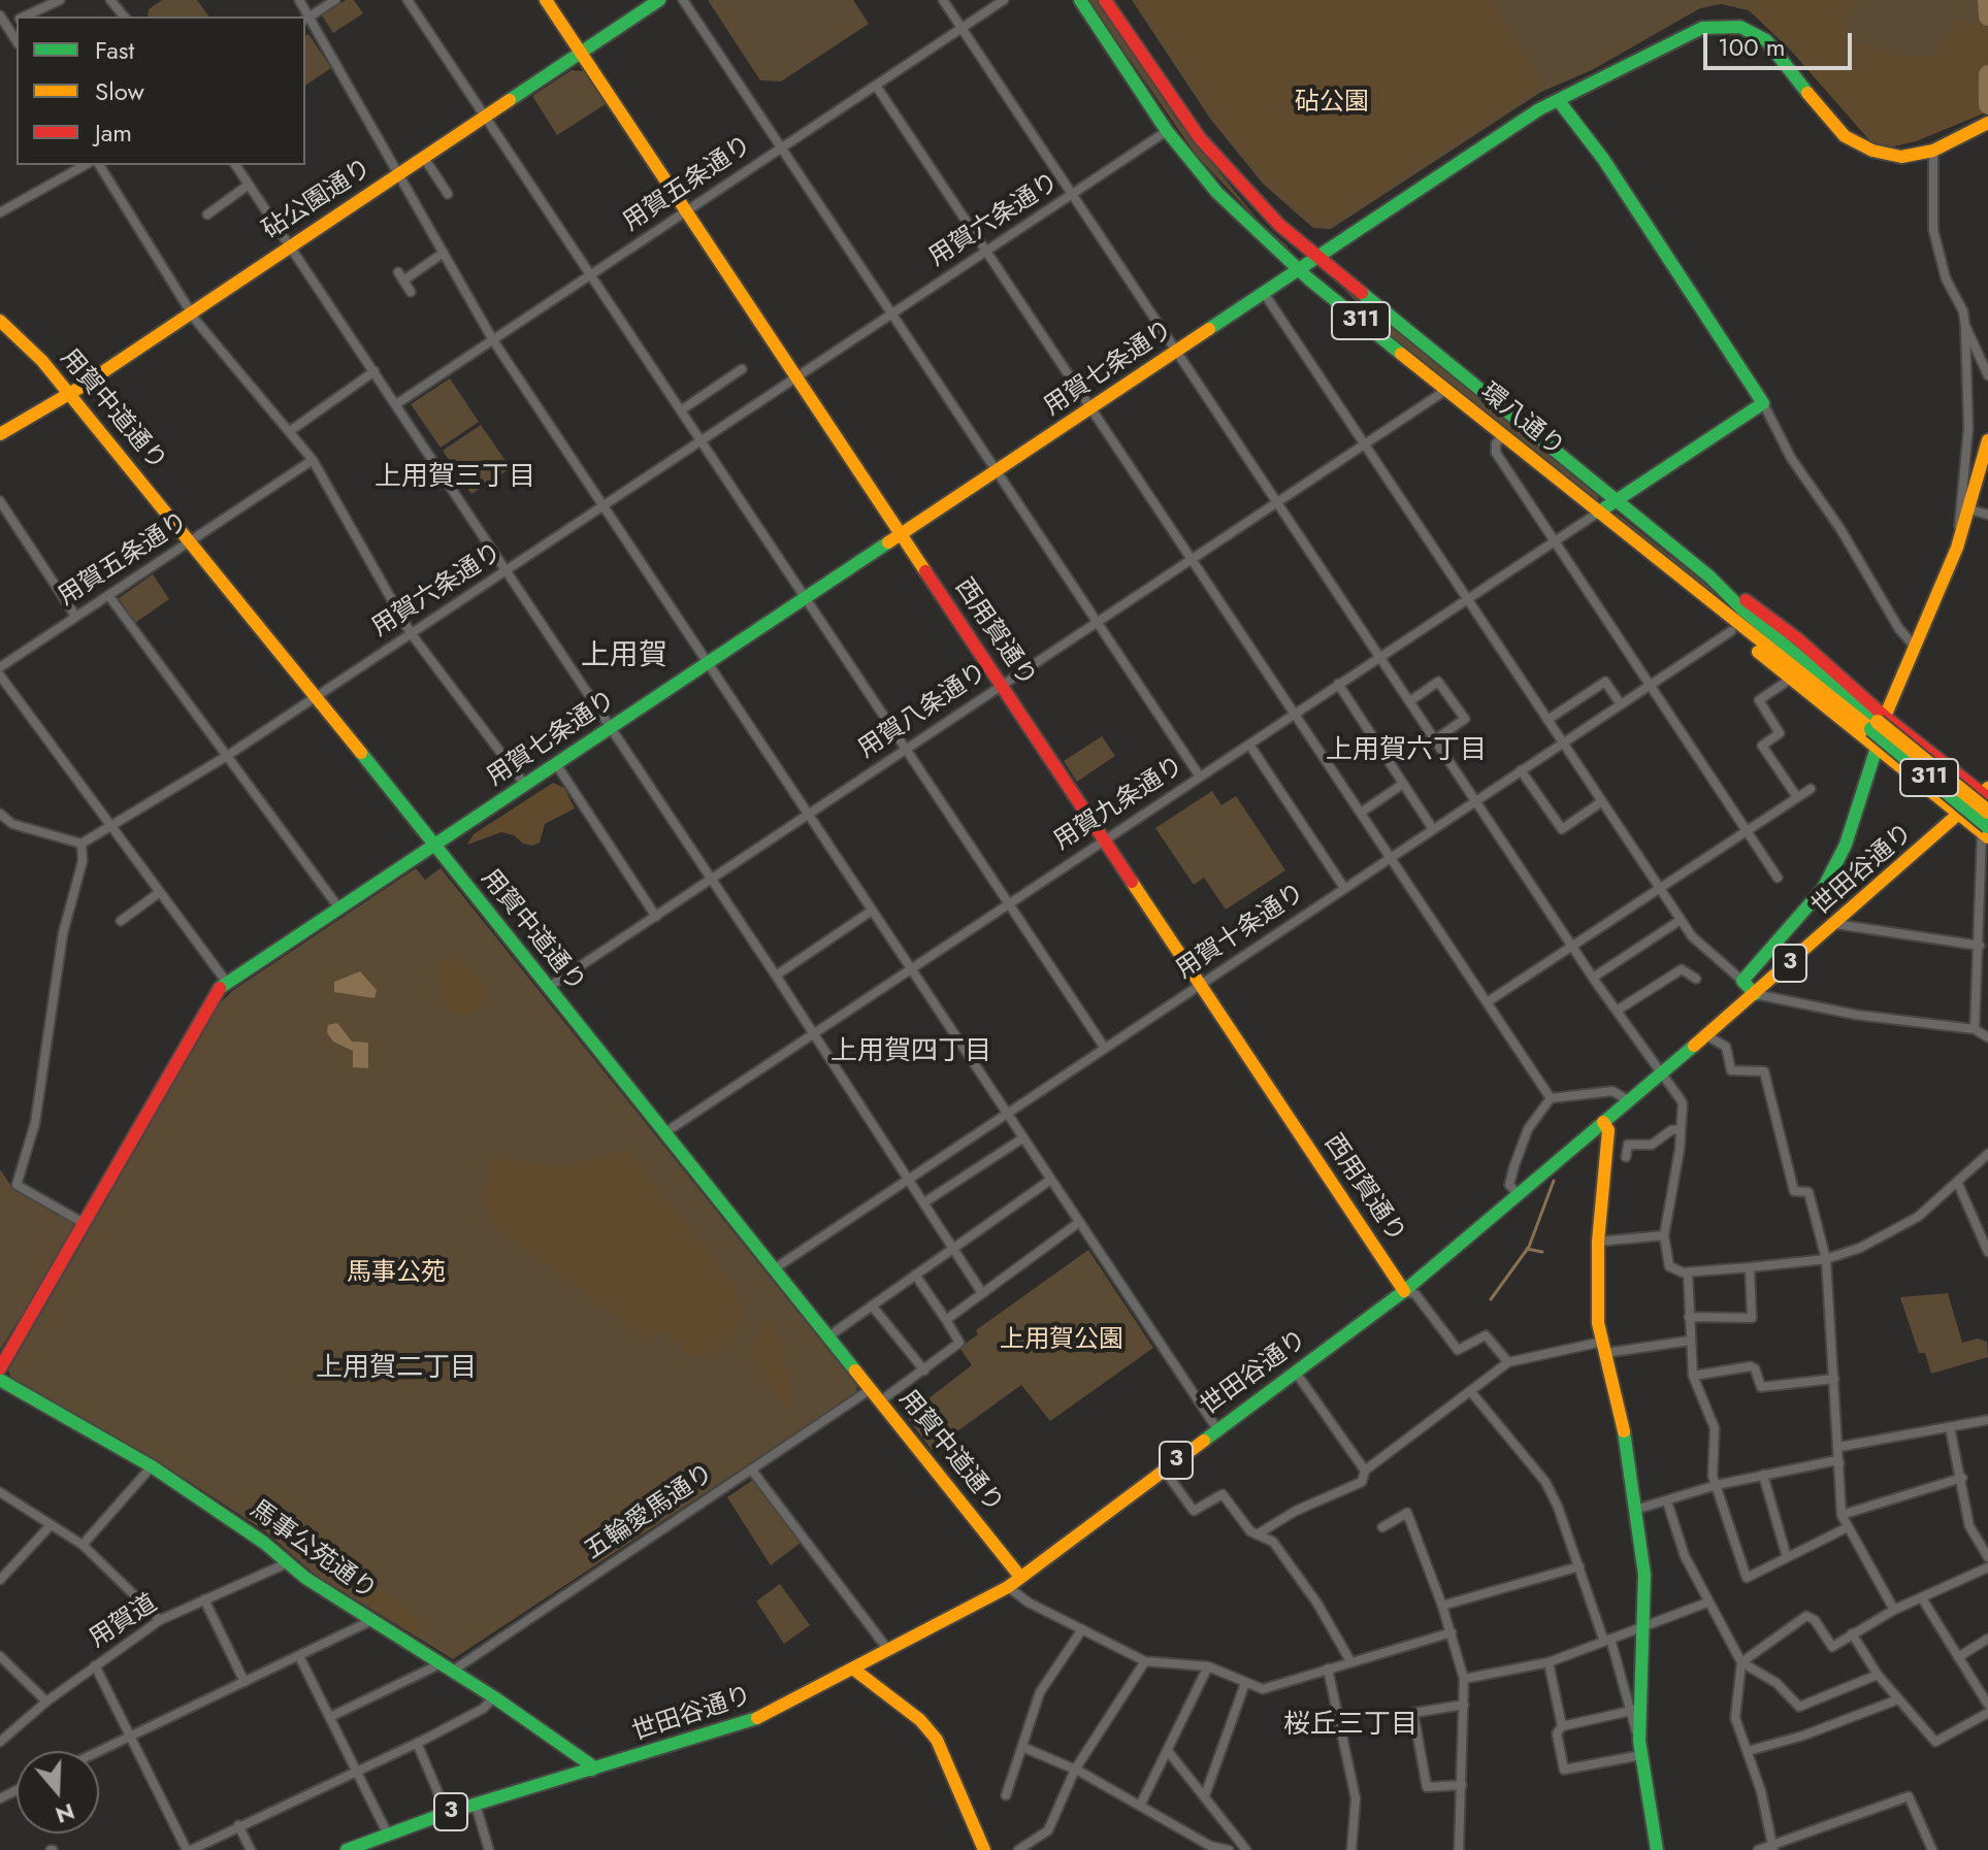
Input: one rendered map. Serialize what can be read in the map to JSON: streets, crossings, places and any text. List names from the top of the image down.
{
  "streets": {
    "street": [
      "用賀五条通り",
      "砧公園通り",
      "用賀六条通り",
      "311",
      "用賀七条通り",
      "用賀中道通り",
      "環八通り",
      "西用賀通り",
      "用賀八条通り",
      "用賀九条通り",
      "世田谷通り",
      "用賀十条通り",
      "3",
      "五輪愛馬通り",
      "馬事公苑通り",
      "用賀道"
    ]
  },
  "crossings": [
    ["用賀五条通り", "用賀中道通り"],
    ["用賀五条通り", "西用賀通り"],
    ["砧公園通り", "用賀中道通り"],
    ["砧公園通り", "西用賀通り"],
    ["用賀六条通り", "用賀中道通り"],
    ["用賀六条通り", "環八通り"],
    ["用賀六条通り", "西用賀通り"],
    ["用賀七条通り", "用賀中道通り"],
    ["用賀七条通り", "環八通り"],
    ["用賀七条通り", "西用賀通り"],
    ["用賀中道通り", "用賀八条通り"],
    ["用賀中道通り", "用賀九条通り"],
    ["用賀中道通り", "世田谷通り"],
    ["用賀中道通り", "用賀十条通り"],
    ["用賀中道通り", "五輪愛馬通り"],
    ["環八通り", "用賀八条通り"],
    ["環八通り", "用賀九条通り"],
    ["西用賀通り", "用賀八条通り"],
    ["西用賀通り", "用賀九条通り"],
    ["西用賀通り", "世田谷通り"],
    ["西用賀通り", "用賀十条通り"],
    ["世田谷通り", "馬事公苑通り"],
    ["五輪愛馬通り", "馬事公苑通り"],
    ["馬事公苑通り", "用賀道"]
  ],
  "districts": [
    "上用賀三丁目",
    "上用賀",
    "上用賀六丁目",
    "上用賀四丁目",
    "上用賀二丁目",
    "桜丘三丁目"
  ],
  "parks": ["砧公園", "馬事公苑", "上用賀公園"],
  "legend": ["Fast", "Slow", "Jam"],
  "scale_bar": "100 m",
  "north": "bottom"
}
